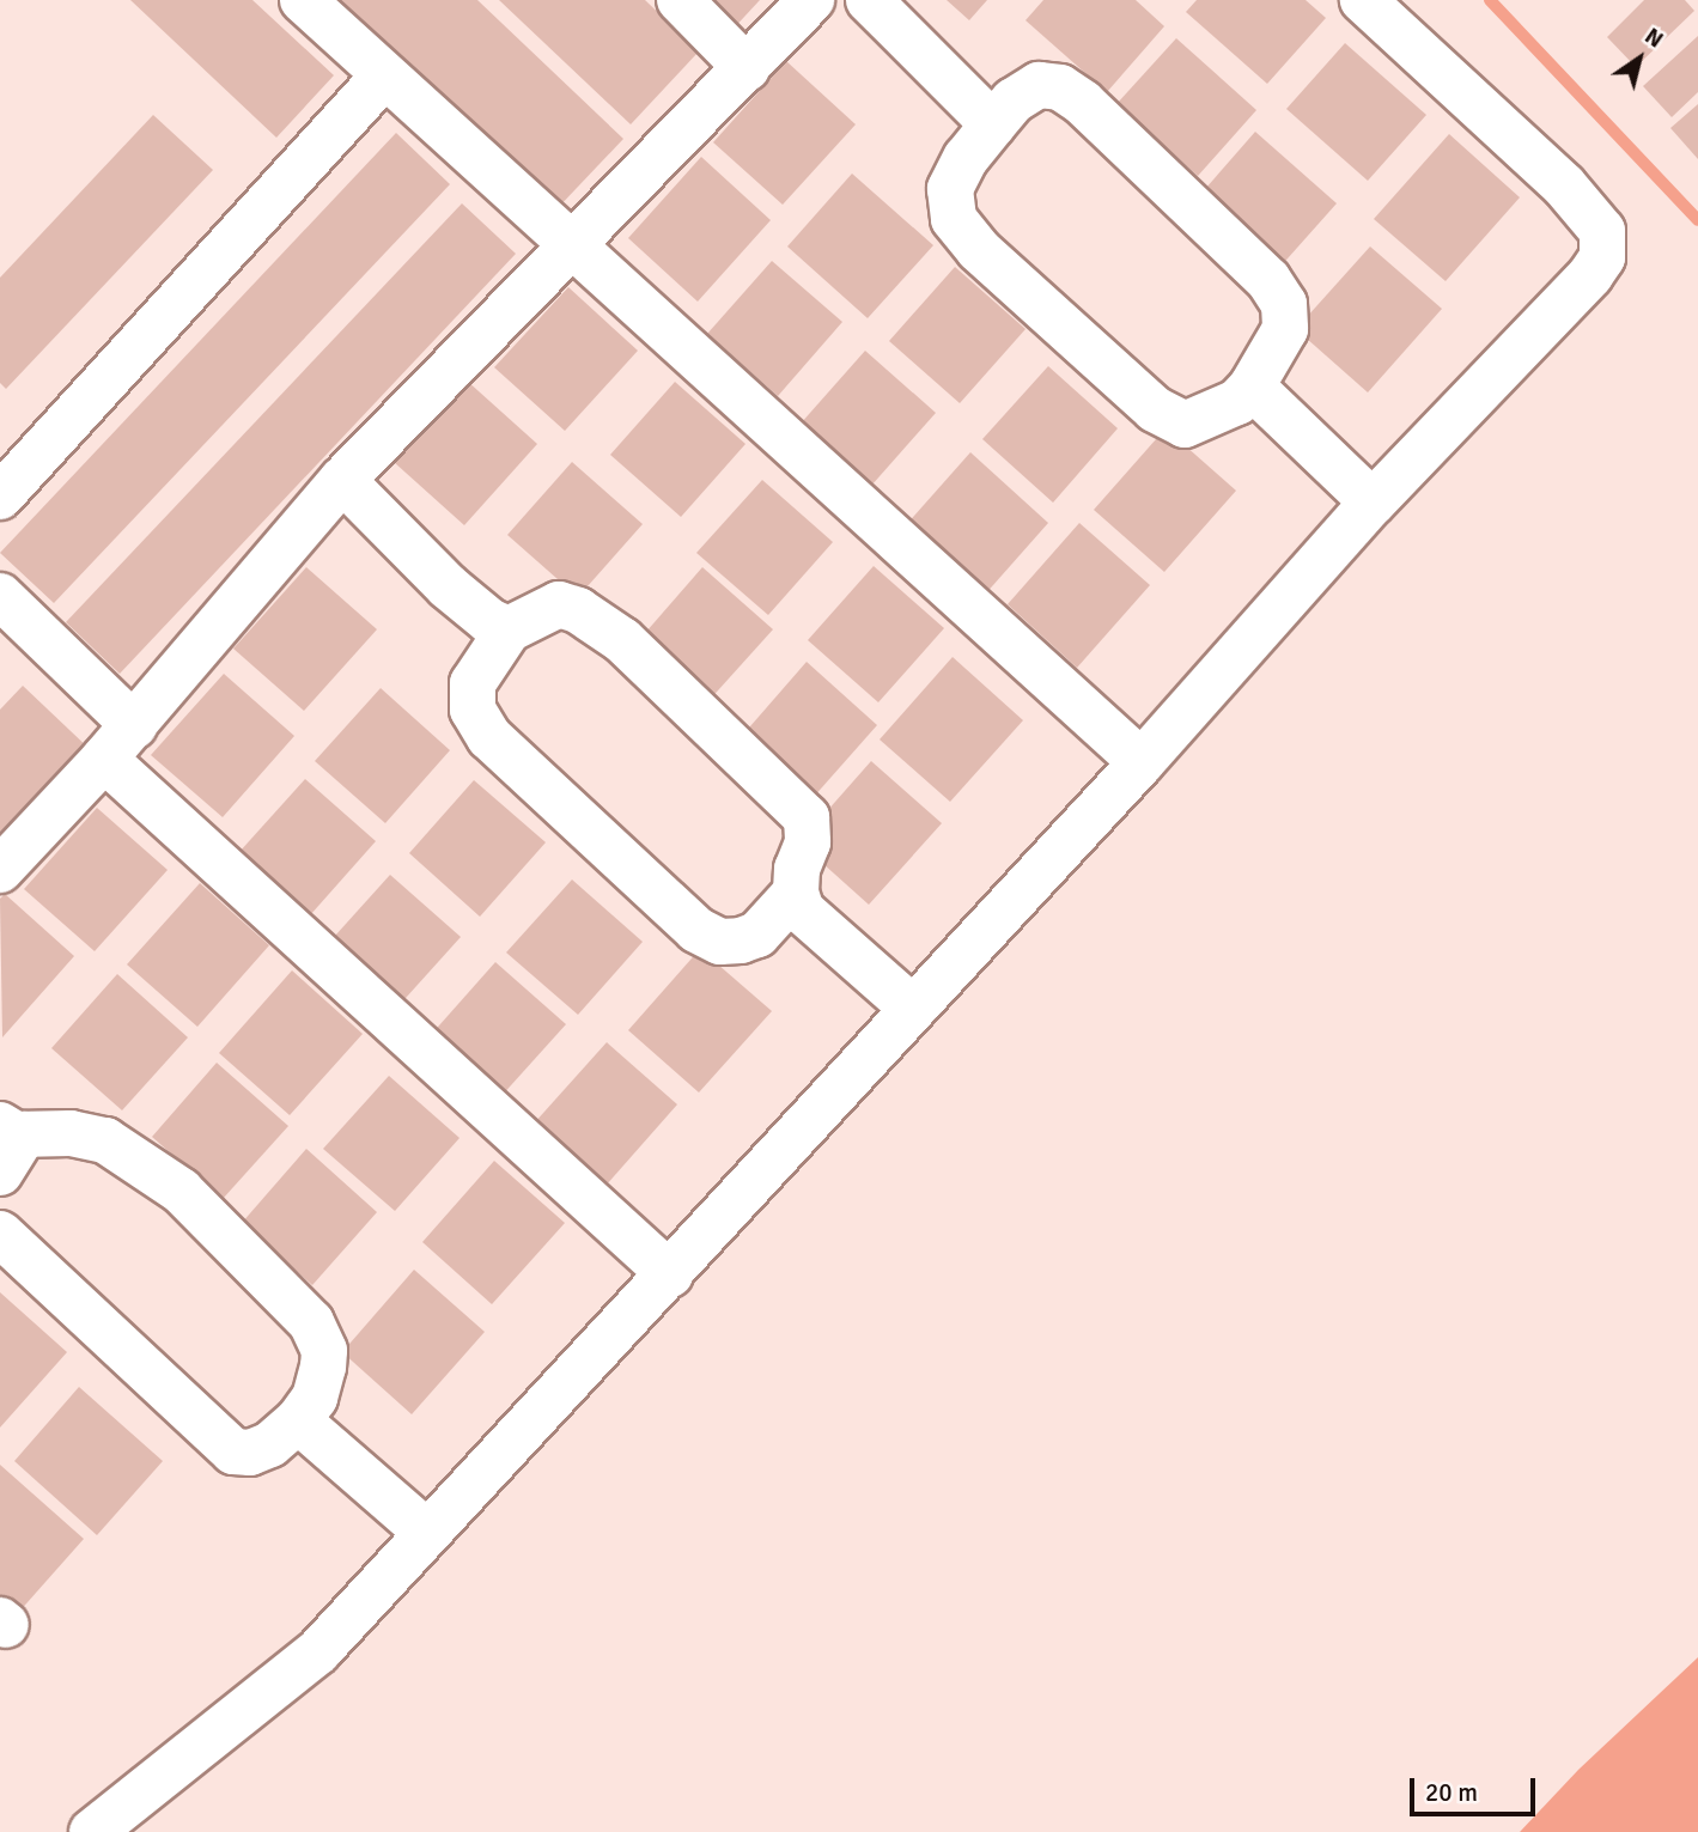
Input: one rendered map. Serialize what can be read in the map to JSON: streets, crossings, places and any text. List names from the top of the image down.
{
  "scale_bar": "20 m",
  "north": "top right"
}
